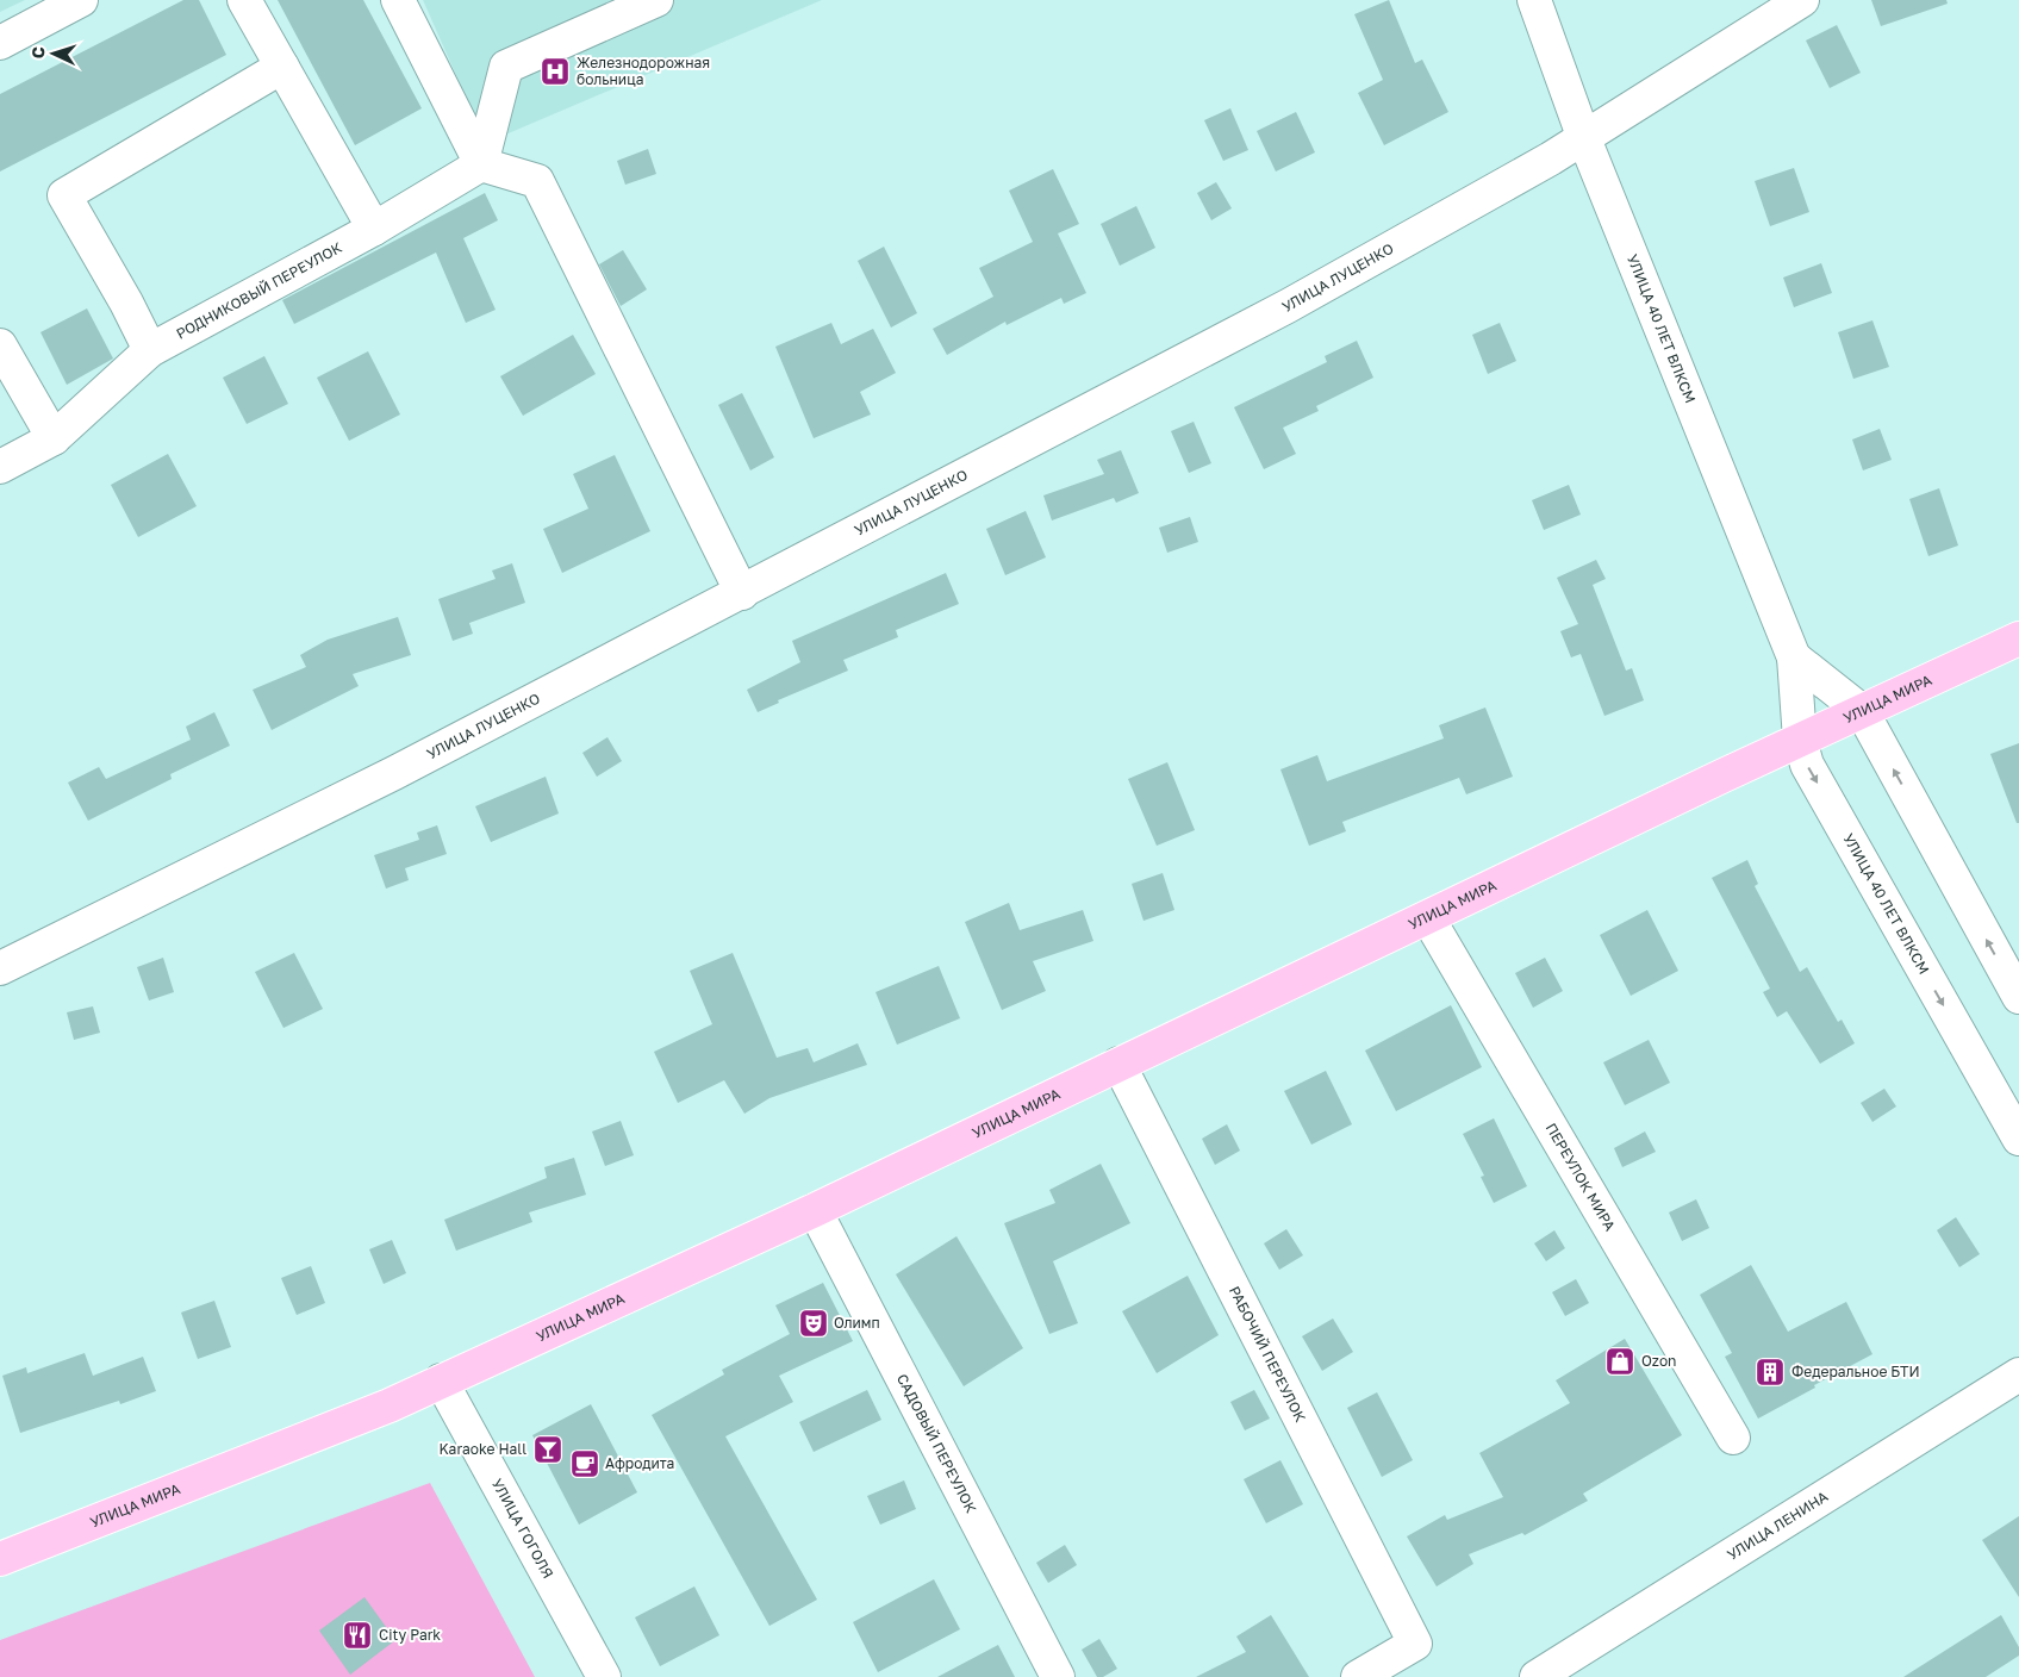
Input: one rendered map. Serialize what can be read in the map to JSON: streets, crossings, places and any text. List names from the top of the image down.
{
  "streets": {
    "main road": ["УЛИЦА МИРА"],
    "street": [
      "УЛИЦА ЛУЦЕНКО",
      "РОДНИКОВЫЙ ПЕРЕУЛОК",
      "УЛИЦА 40 ЛЕТ ВЛКСМ",
      "ПЕРЕУЛОК МИРА",
      "РАБОЧИЙ ПЕРЕУЛОК",
      "САДОВЫЙ ПЕРЕУЛОК",
      "УЛИЦА ЛЕНИНА",
      "УЛИЦА ГОГОЛЯ"
    ]
  },
  "crossings": [
    ["УЛИЦА ЛУЦЕНКО", "УЛИЦА 40 ЛЕТ ВЛКСМ"],
    ["УЛИЦА 40 ЛЕТ ВЛКСМ", "УЛИЦА МИРА"],
    ["УЛИЦА МИРА", "ПЕРЕУЛОК МИРА"],
    ["УЛИЦА МИРА", "РАБОЧИЙ ПЕРЕУЛОК"],
    ["УЛИЦА МИРА", "САДОВЫЙ ПЕРЕУЛОК"],
    ["УЛИЦА МИРА", "УЛИЦА ГОГОЛЯ"]
  ],
  "places": {
    "hospital": ["Железнодорожная больница"],
    "theatre": ["Олимп"],
    "shop": ["Ozon"],
    "building": ["Федеральное БТИ"],
    "bar": ["Karaoke Hall"],
    "cafe": ["Афродита"],
    "restaurant": ["City Park"]
  },
  "north": "left"
}
